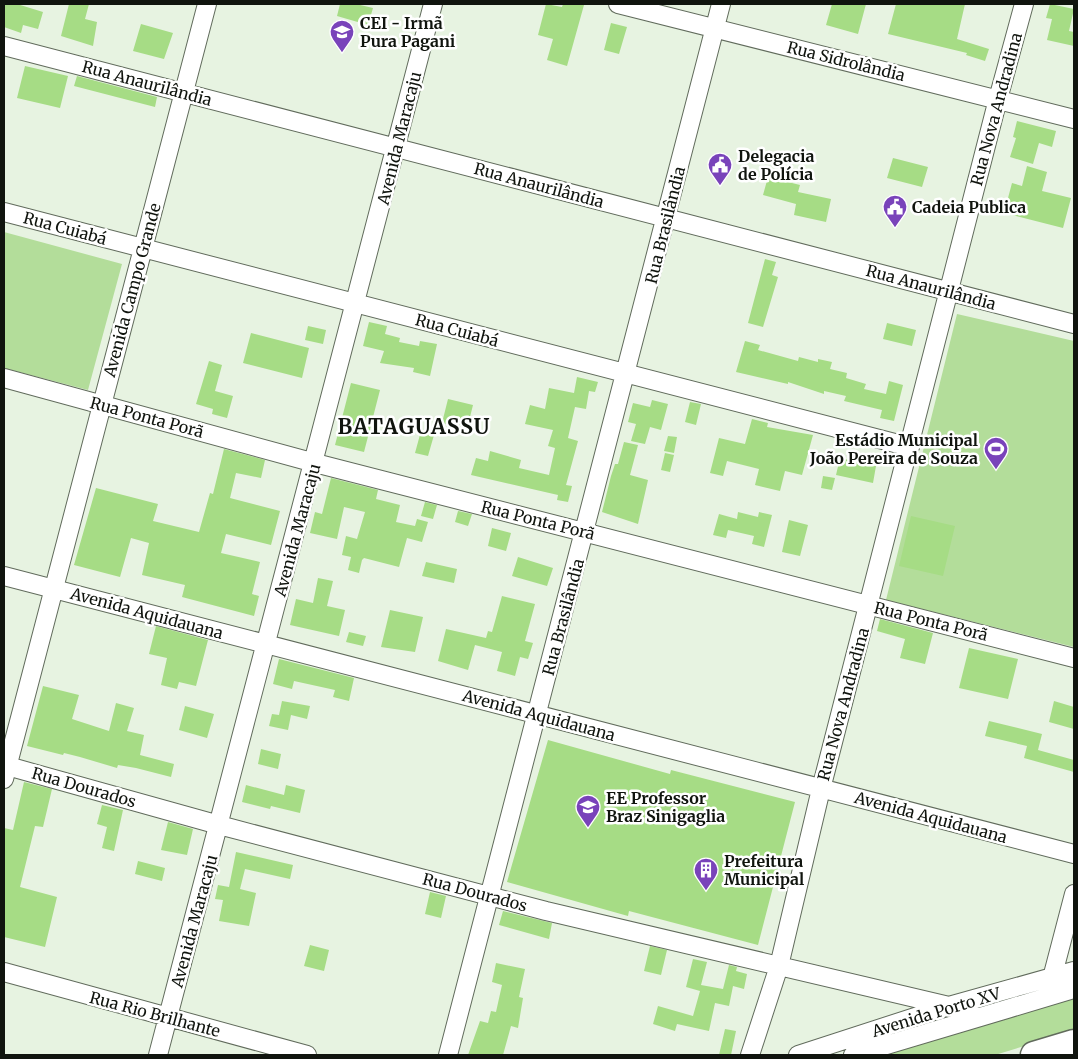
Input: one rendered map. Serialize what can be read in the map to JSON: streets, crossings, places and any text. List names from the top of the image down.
{
  "streets": {
    "street": [
      "Rua Sidrolândia",
      "Rua Anaurilândia",
      "Rua Nova Andradina",
      "Avenida Maracaju",
      "Rua Brasilândia",
      "Rua Cuiabá",
      "Avenida Campo Grande",
      "Rua Ponta Porã",
      "Avenida Aquidauana",
      "Rua Dourados",
      "Avenida Porto XV",
      "Rua Rio Brilhante"
    ]
  },
  "crossings": [
    ["Rua Sidrolândia", "Rua Nova Andradina"],
    ["Rua Sidrolândia", "Rua Brasilândia"],
    ["Rua Anaurilândia", "Rua Nova Andradina"],
    ["Rua Anaurilândia", "Avenida Maracaju"],
    ["Rua Anaurilândia", "Rua Brasilândia"],
    ["Rua Anaurilândia", "Avenida Campo Grande"],
    ["Rua Nova Andradina", "Rua Cuiabá"],
    ["Rua Nova Andradina", "Rua Ponta Porã"],
    ["Rua Nova Andradina", "Avenida Aquidauana"],
    ["Rua Nova Andradina", "Rua Dourados"],
    ["Avenida Maracaju", "Rua Cuiabá"],
    ["Avenida Maracaju", "Rua Ponta Porã"],
    ["Avenida Maracaju", "Avenida Aquidauana"],
    ["Avenida Maracaju", "Rua Dourados"],
    ["Avenida Maracaju", "Rua Rio Brilhante"],
    ["Rua Brasilândia", "Rua Cuiabá"],
    ["Rua Brasilândia", "Rua Ponta Porã"],
    ["Rua Brasilândia", "Avenida Aquidauana"],
    ["Rua Brasilândia", "Rua Dourados"],
    ["Rua Cuiabá", "Avenida Campo Grande"],
    ["Avenida Campo Grande", "Rua Ponta Porã"],
    ["Avenida Campo Grande", "Avenida Aquidauana"],
    ["Avenida Campo Grande", "Rua Dourados"],
    ["Rua Dourados", "Avenida Porto XV"]
  ],
  "districts": ["BATAGUASSU"],
  "places": {
    "school or university": ["CEI - Irmã Pura Pagani", "EE Professor Braz Sinigaglia"],
    "public building": ["Delegacia de Polícia", "Cadeia Publica"],
    "sports": ["Estádio Municipal João Pereira de Souza"],
    "building": ["Prefeitura Municipal"]
  }
}
